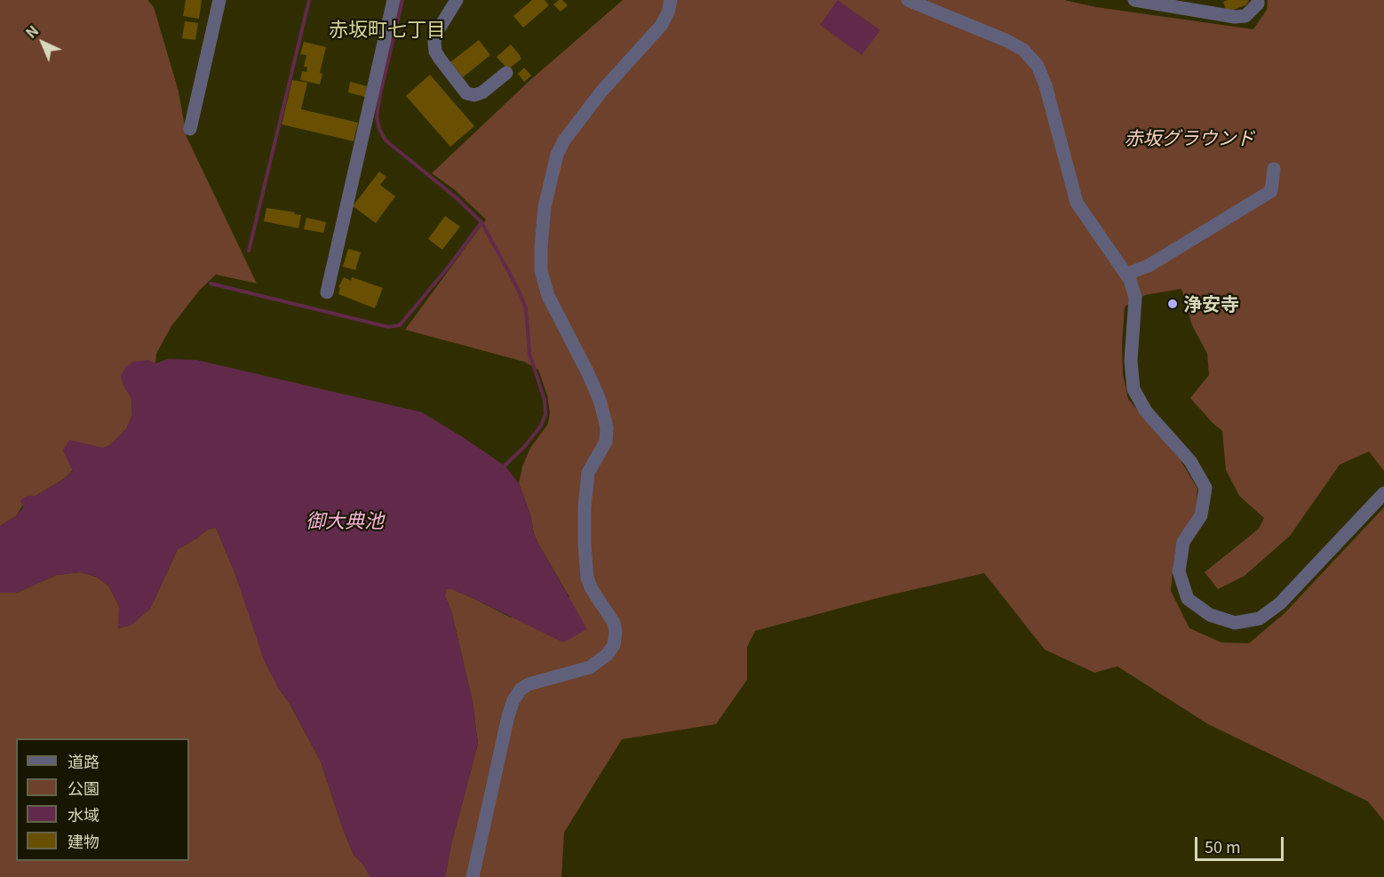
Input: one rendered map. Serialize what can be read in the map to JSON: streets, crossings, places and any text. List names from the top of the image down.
{
  "districts": ["赤坂町七丁目"],
  "water": ["御大典池"],
  "parks": ["赤坂グラウンド"],
  "places": ["浄安寺"],
  "legend": [
    "道路",
    "公園",
    "水域",
    "建物"
  ],
  "scale_bar": "50 m",
  "north": "top left"
}
